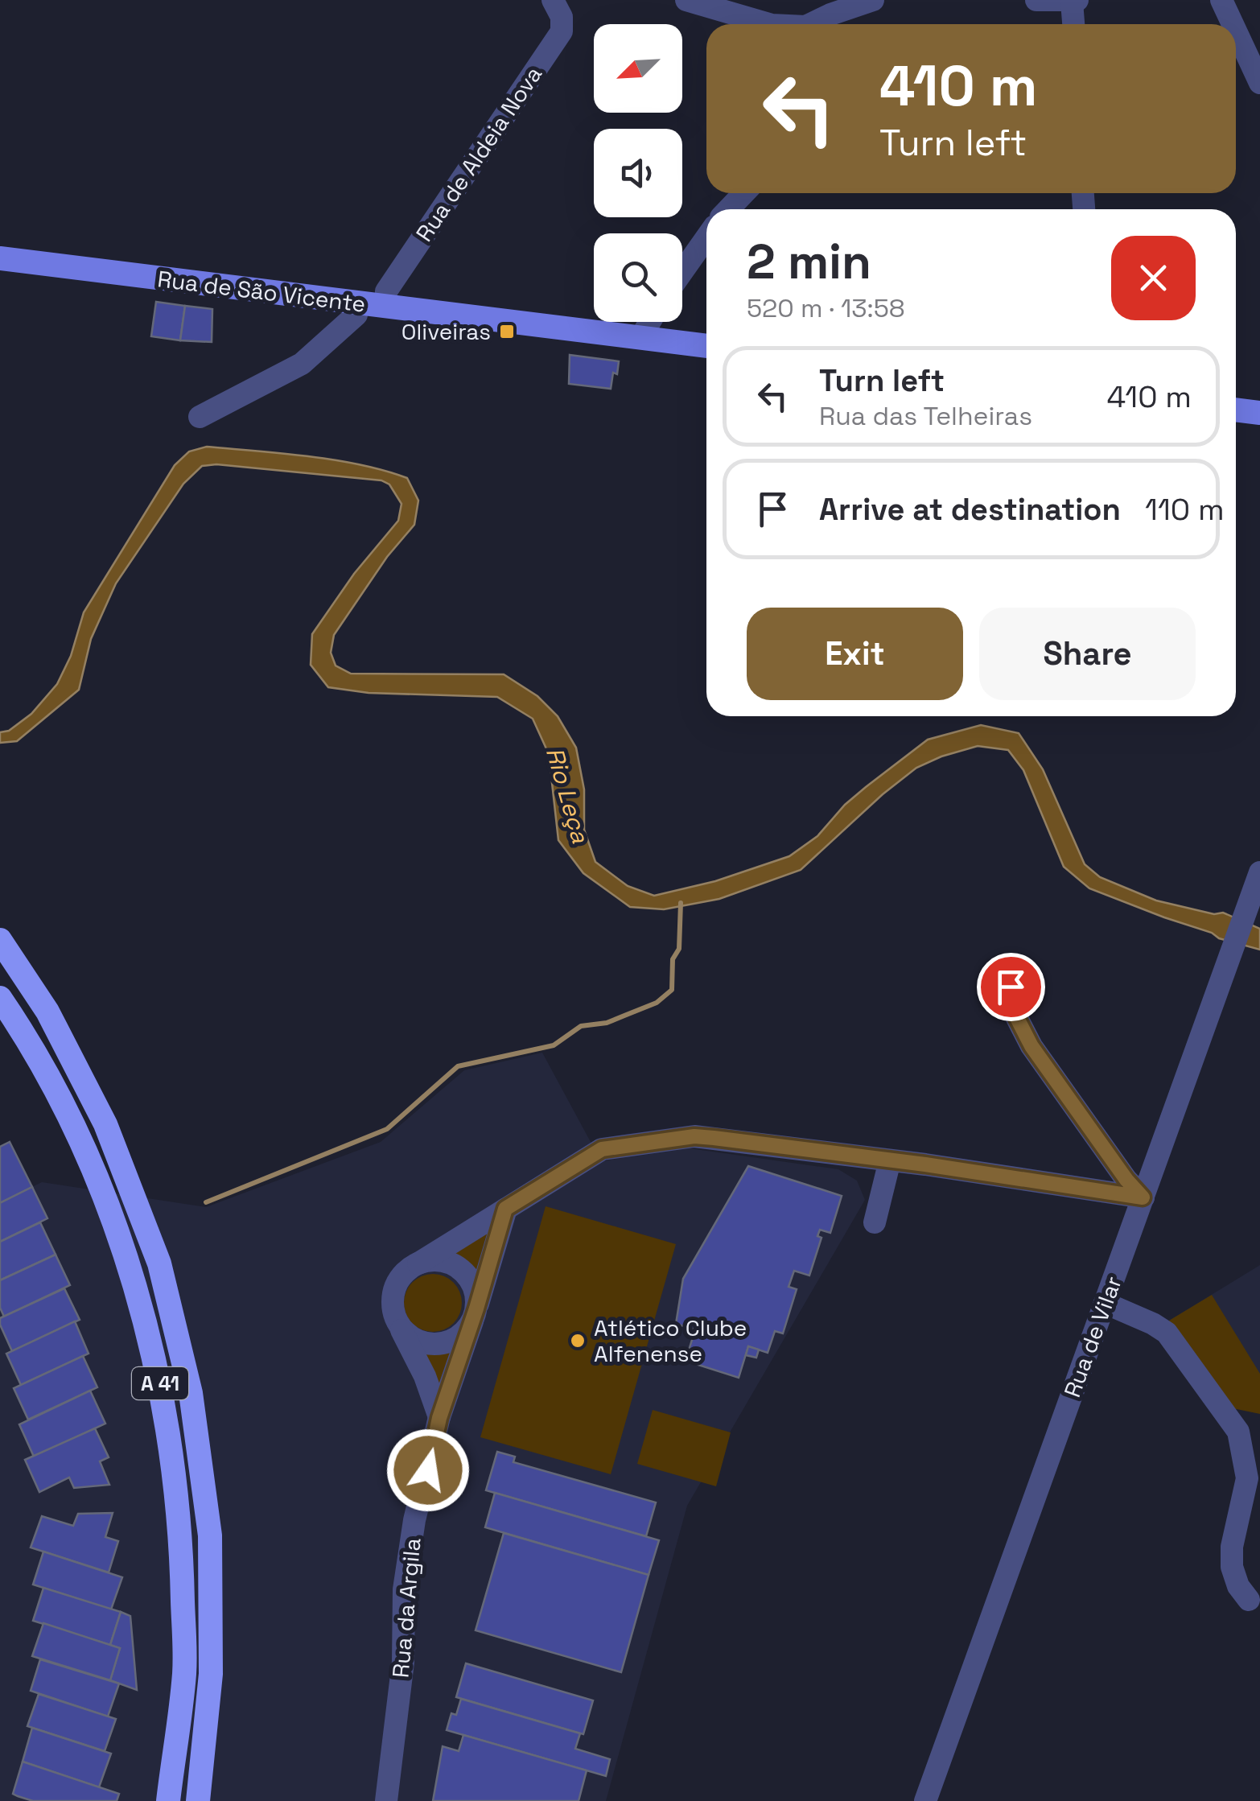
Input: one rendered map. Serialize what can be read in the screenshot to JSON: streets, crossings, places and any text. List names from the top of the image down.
{
  "streets": {
    "highway": ["A 41"],
    "main road": ["Rua de São Vicente"],
    "street": ["Rua de Aldeia Nova", "Rua de Vilar", "Rua da Argila"]
  },
  "crossings": [
    ["Rua de Aldeia Nova", "Rua de São Vicente"]
  ],
  "water": ["Rio Leça"],
  "places": {
    "transit": ["Oliveiras"],
    "other": ["Atlético Clube Alfenense"]
  },
  "north": "bottom left",
  "page": {
    "turn": ["410 m", "Turn left"],
    "heading": ["2 min", "520 m · 13:58"],
    "list": [
      {
        "name": "Turn left",
        "note": "Rua das Telheiras",
        "value": "410 m"
      },
      {
        "name": "Arrive at destination",
        "value": "110 m"
      }
    ],
    "buttons": ["Exit", "Share"]
  }
}
